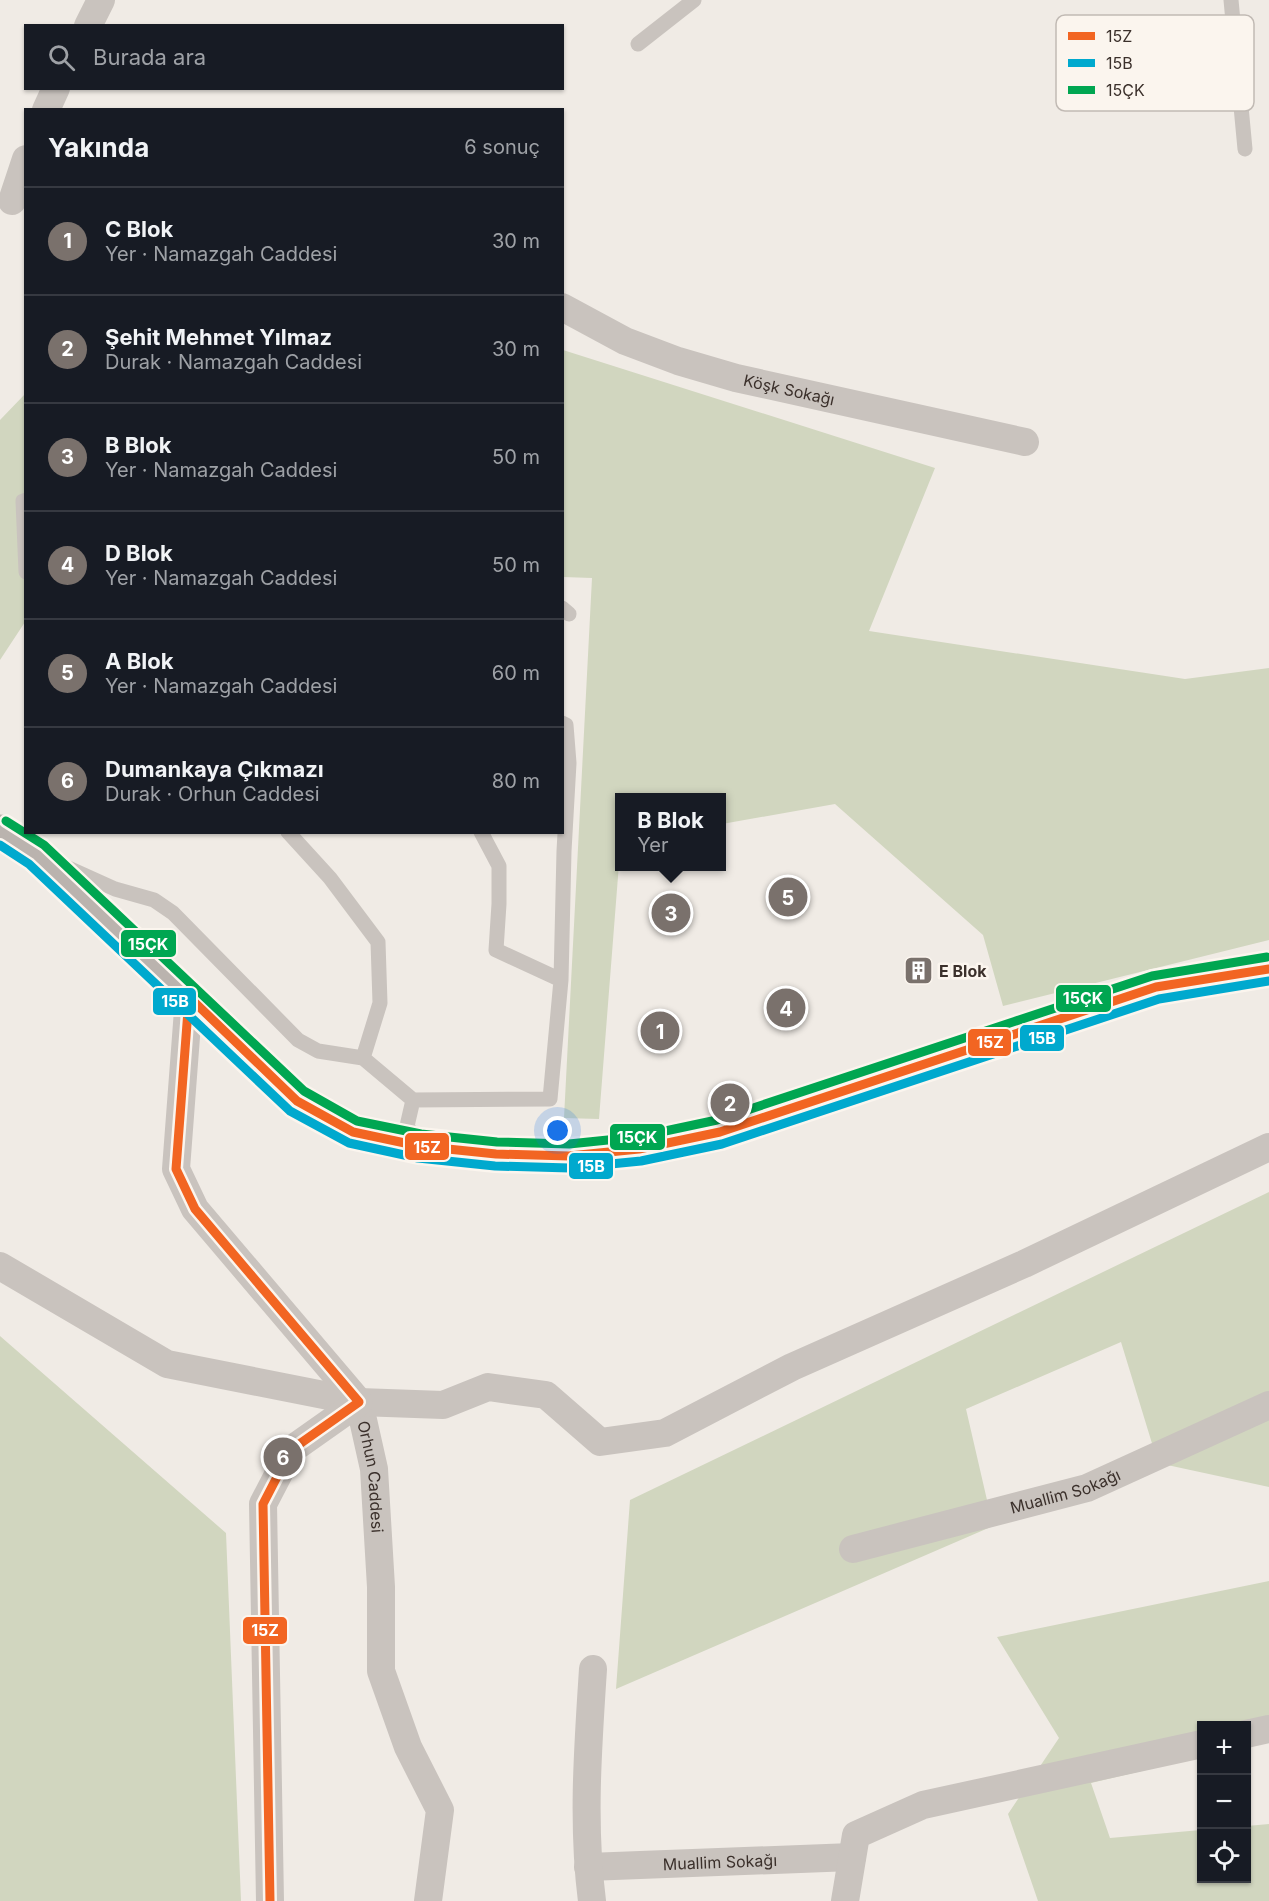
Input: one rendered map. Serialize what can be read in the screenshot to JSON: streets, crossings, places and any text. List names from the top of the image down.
{
  "streets": {
    "street": ["Köşk Sokağı", "Orhun Caddesi", "Muallim Sokağı"]
  },
  "places": {
    "building": ["E Blok"]
  },
  "lines": ["transit line 15ÇK", "transit line 15B", "transit line 15Z"],
  "legend": ["15Z", "15B", "15ÇK"],
  "page": {
    "search": "Burada ara",
    "heading": ["Yakında", "6 sonuç"],
    "list": [
      {
        "mark": "1",
        "name": "C Blok",
        "note": "Yer · Namazgah Caddesi",
        "value": "30 m"
      },
      {
        "mark": "2",
        "name": "Şehit Mehmet Yılmaz",
        "note": "Durak · Namazgah Caddesi",
        "value": "30 m"
      },
      {
        "mark": "3",
        "name": "B Blok",
        "note": "Yer · Namazgah Caddesi",
        "value": "50 m"
      },
      {
        "mark": "4",
        "name": "D Blok",
        "note": "Yer · Namazgah Caddesi",
        "value": "50 m"
      },
      {
        "mark": "5",
        "name": "A Blok",
        "note": "Yer · Namazgah Caddesi",
        "value": "60 m"
      },
      {
        "mark": "6",
        "name": "Dumankaya Çıkmazı",
        "note": "Durak · Orhun Caddesi",
        "value": "80 m"
      }
    ],
    "popup": ["B Blok", "Yer"],
    "pins": [
      "5",
      "3",
      "4",
      "1",
      "2",
      "6"
    ],
    "map_buttons": ["+", "−"]
  }
}
